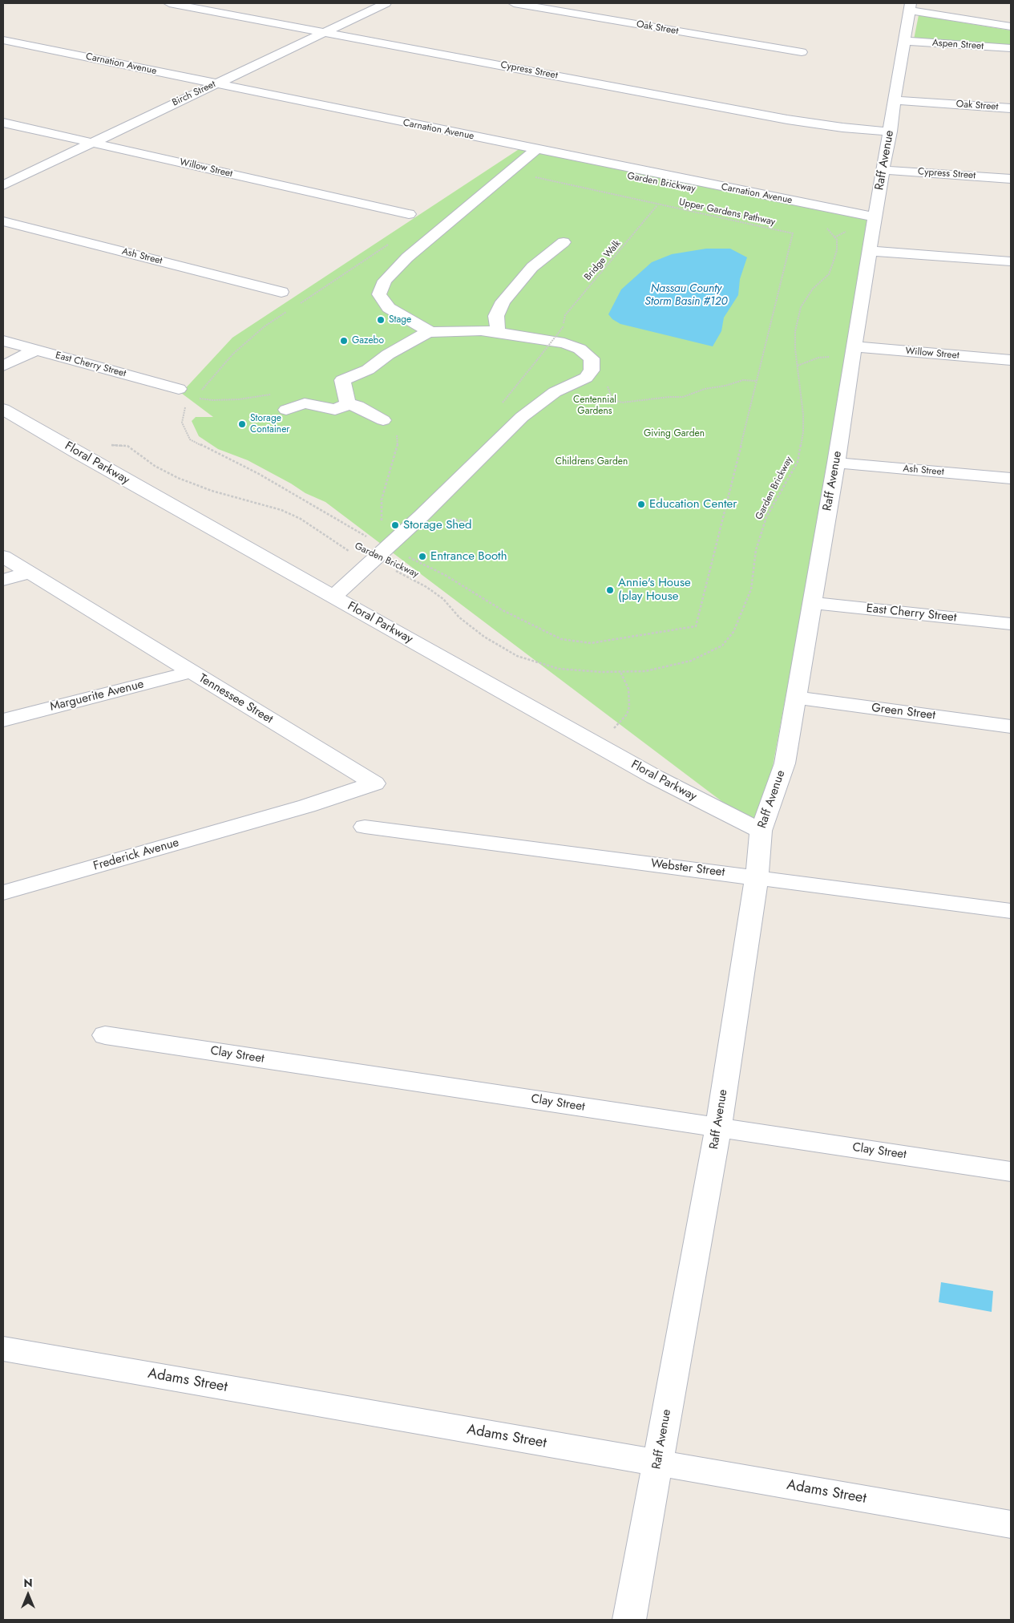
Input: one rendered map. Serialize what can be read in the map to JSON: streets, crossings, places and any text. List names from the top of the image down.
{
  "streets": {
    "street": [
      "Oak Street",
      "Aspen Street",
      "Carnation Avenue",
      "Cypress Street",
      "Birch Street",
      "Raff Avenue",
      "Willow Street",
      "Ash Street",
      "East Cherry Street",
      "Floral Parkway",
      "Marguerite Avenue",
      "Tennessee Street",
      "Green Street",
      "Frederick Avenue",
      "Webster Street",
      "Clay Street",
      "Adams Street"
    ],
    "path": ["Garden Brickway", "Upper Gardens Pathway", "Bridge Walk"]
  },
  "crossings": [
    ["Oak Street", "Raff Avenue"],
    ["Aspen Street", "Raff Avenue"],
    ["Carnation Avenue", "Birch Street"],
    ["Carnation Avenue", "Raff Avenue"],
    ["Cypress Street", "Birch Street"],
    ["Cypress Street", "Raff Avenue"],
    ["Birch Street", "Willow Street"],
    ["Raff Avenue", "Willow Street"],
    ["Raff Avenue", "Ash Street"],
    ["Raff Avenue", "East Cherry Street"],
    ["Raff Avenue", "Floral Parkway"],
    ["Raff Avenue", "Green Street"],
    ["Raff Avenue", "Webster Street"],
    ["Raff Avenue", "Clay Street"],
    ["Raff Avenue", "Adams Street"],
    ["Garden Brickway", "Floral Parkway"],
    ["Upper Gardens Pathway", "Bridge Walk"],
    ["Marguerite Avenue", "Tennessee Street"],
    ["Tennessee Street", "Frederick Avenue"]
  ],
  "water": ["Nassau County Storm Basin #120"],
  "parks": ["Centennial Gardens", "Giving Garden", "Childrens Garden"],
  "places": [
    "Stage",
    "Gazebo",
    "Storage Container",
    "Education Center",
    "Storage Shed",
    "Entrance Booth",
    "Annie's House (play House"
  ],
  "north": "top"
}
